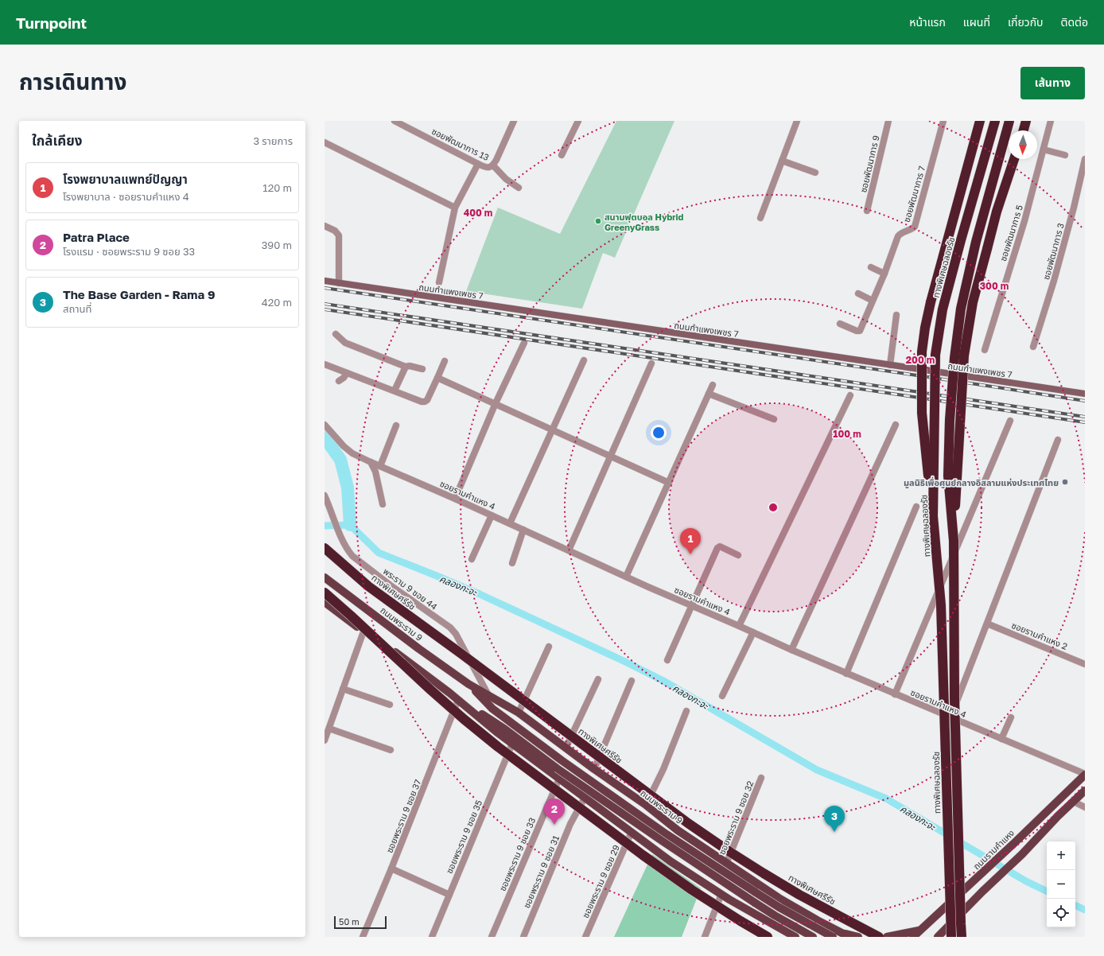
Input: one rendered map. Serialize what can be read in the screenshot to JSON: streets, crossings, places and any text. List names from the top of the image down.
{
  "streets": {
    "highway": ["ทางพิเศษฉลองรัช", "ทางพิเศษศรีรัช"],
    "main road": ["ถนนพระราม 9", "ถนนรามคำแหง"],
    "street": [
      "ซอยพัฒนาการ 13",
      "ซอยพัฒนาการ 9",
      "ซอยพัฒนาการ 7",
      "ซอยพัฒนาการ 5",
      "ซอยพัฒนาการ 3",
      "ถนนกำแพงเพชร 7",
      "ซอยรามคำแหง 4",
      "พระราม 9 ซอย 44",
      "ซอยรามคำแหง 2",
      "ซอยพระราม 9 ซอย 37",
      "ซอยพระราม 9 ซอย 32",
      "ซอยพระราม 9 ซอย 35",
      "ซอยพระราม 9 ซอย 33",
      "ซอยพระราม 9 ซอย 31",
      "ซอยพระราม 9 ซอย 29"
    ]
  },
  "crossings": [
    ["ซอยรามคำแหง 4", "ถนนรามคำแหง"],
    ["พระราม 9 ซอย 44", "ถนนพระราม 9"],
    ["ถนนพระราม 9", "ซอยพระราม 9 ซอย 32"]
  ],
  "water": ["คลองกะจะ"],
  "places": ["สนามฟุตบอล Hybrid GreenyGrass", "มูลนิธิเพื่อศูนย์กลางอิสลามแห่งประเทศไทย"],
  "scale_bar": "50 m",
  "north": "bottom",
  "page": {
    "header": "Turnpoint",
    "nav": [
      "หน้าแรก",
      "แผนที่",
      "เกี่ยวกับ",
      "ติดต่อ"
    ],
    "title": "การเดินทาง",
    "buttons": "เส้นทาง",
    "heading": ["ใกล้เคียง", "3 รายการ"],
    "list": [
      {
        "mark": "1",
        "name": "โรงพยาบาลแพทย์ปัญญา",
        "note": "โรงพยาบาล · ซอยรามคำแหง 4",
        "value": "120 m"
      },
      {
        "mark": "2",
        "name": "Patra Place",
        "note": "โรงแรม · ซอยพระราม 9 ซอย 33",
        "value": "390 m"
      },
      {
        "mark": "3",
        "name": "The Base Garden - Rama 9",
        "note": "สถานที่",
        "value": "420 m"
      }
    ],
    "pins": ["1", "2", "3"],
    "map_buttons": ["+", "−"],
    "scale": "50 m"
  },
  "rings": [
    "400 m",
    "300 m",
    "200 m",
    "100 m"
  ]
}
